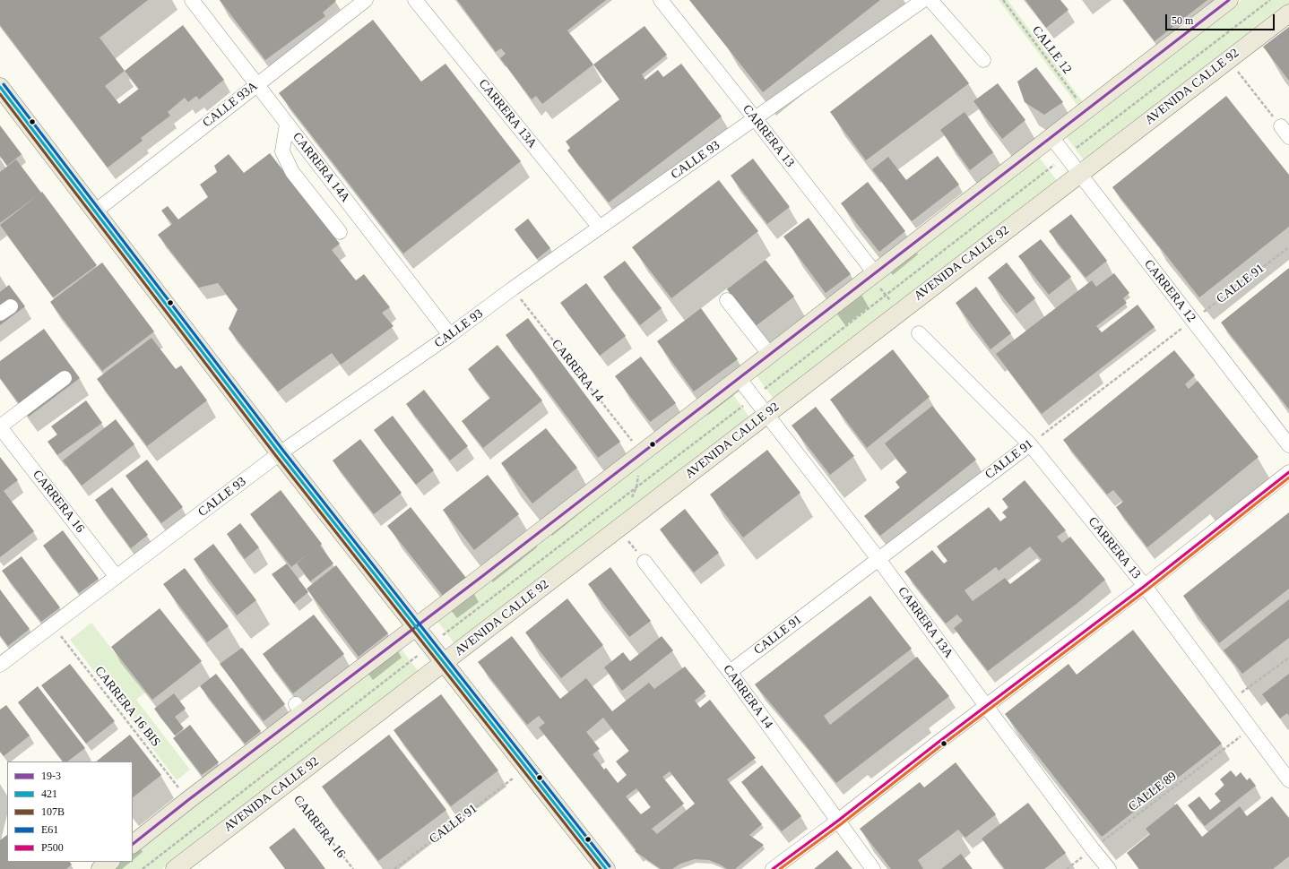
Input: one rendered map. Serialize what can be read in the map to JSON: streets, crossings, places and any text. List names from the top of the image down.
{
  "streets": {
    "main road": ["AVENIDA CALLE 92"],
    "street": [
      "CALLE 93A",
      "CARRERA 13A",
      "CARRERA 13",
      "CALLE 93",
      "CARRERA 14A",
      "CALLE 91",
      "CARRERA 12",
      "CARRERA 14",
      "CARRERA 16"
    ],
    "path": ["CALLE 12", "CARRERA 16 BIS", "CALLE 89"]
  },
  "crossings": [
    ["AVENIDA CALLE 92", "CARRERA 13A"],
    ["AVENIDA CALLE 92", "CARRERA 12"],
    ["AVENIDA CALLE 92", "CARRERA 16"],
    ["CALLE 93A", "CARRERA 14A"],
    ["CARRERA 13A", "CALLE 93"],
    ["CARRERA 13A", "CALLE 91"],
    ["CARRERA 13A", "CALLE 89"],
    ["CARRERA 13", "CALLE 93"],
    ["CARRERA 13", "CALLE 91"],
    ["CARRERA 13", "CALLE 89"],
    ["CALLE 93", "CARRERA 14A"],
    ["CALLE 93", "CARRERA 14"],
    ["CALLE 93", "CARRERA 16"],
    ["CALLE 93", "CARRERA 16 BIS"],
    ["CALLE 91", "CARRERA 12"],
    ["CALLE 91", "CARRERA 14"]
  ],
  "lines": [
    "transit line 19-3",
    "transit line E61",
    "transit line 421",
    "transit line 107B",
    "transit line P500"
  ],
  "legend": [
    "19-3",
    "421",
    "107B",
    "E61",
    "P500"
  ],
  "scale_bar": "50 m"
}
